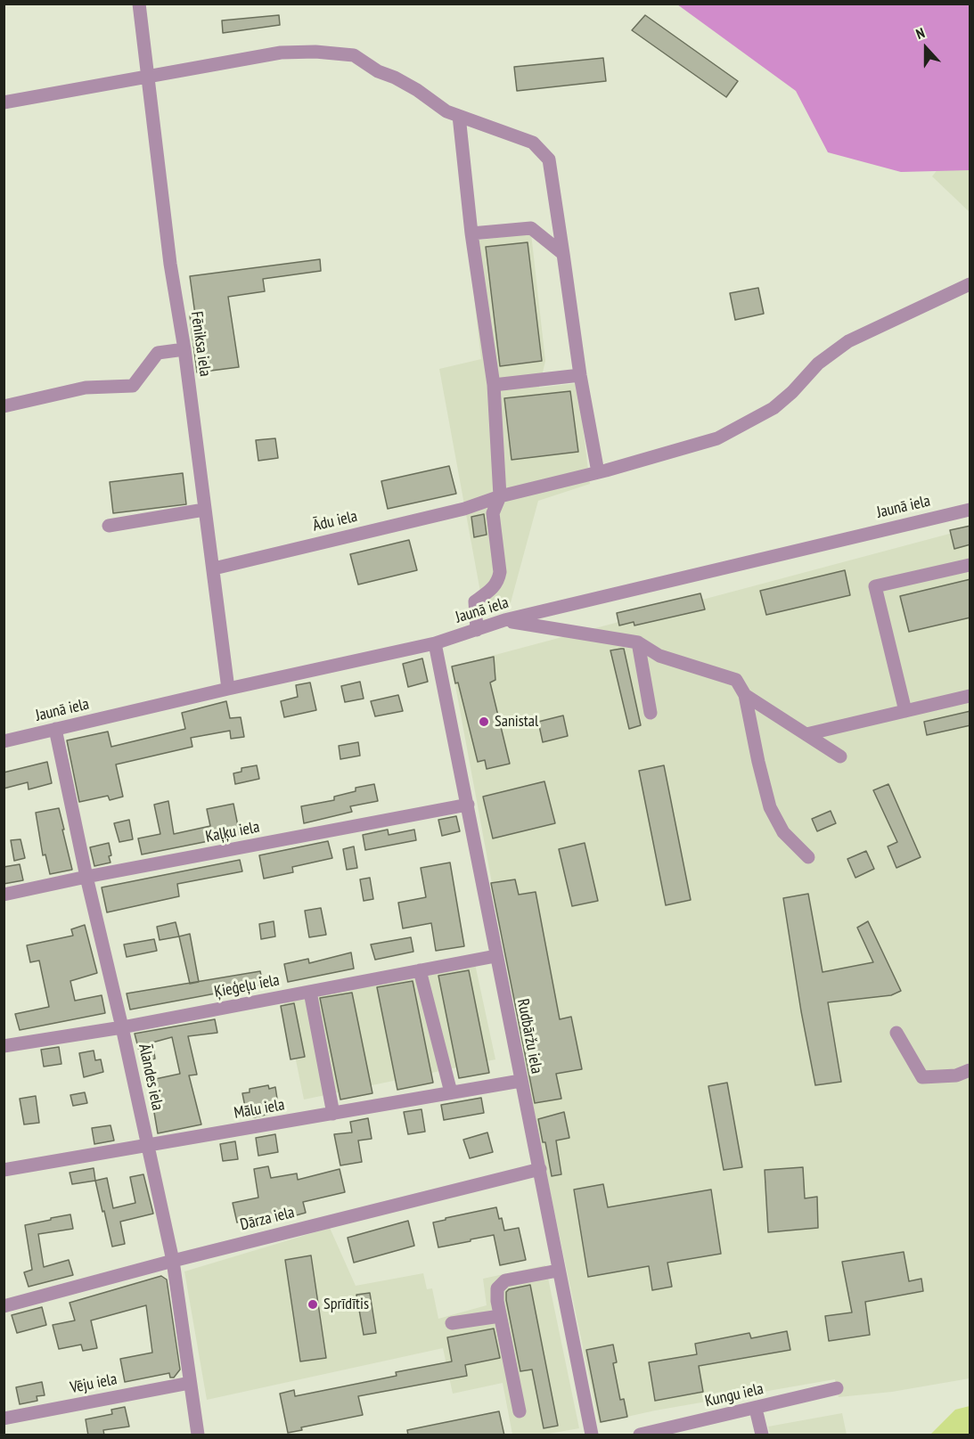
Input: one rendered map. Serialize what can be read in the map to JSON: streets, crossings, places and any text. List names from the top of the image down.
{
  "streets": {
    "street": [
      "Fēniksa iela",
      "Jaunā iela",
      "Ādu iela",
      "Kaļķu iela",
      "Ķieģeļu iela",
      "Rudbāržu iela",
      "Ālandes iela",
      "Mālu iela",
      "Dārza iela",
      "Vēju iela",
      "Kungu iela"
    ]
  },
  "crossings": [
    ["Fēniksa iela", "Jaunā iela"],
    ["Fēniksa iela", "Ādu iela"],
    ["Jaunā iela", "Rudbāržu iela"],
    ["Jaunā iela", "Ālandes iela"],
    ["Kaļķu iela", "Rudbāržu iela"],
    ["Kaļķu iela", "Ālandes iela"],
    ["Ķieģeļu iela", "Rudbāržu iela"],
    ["Ķieģeļu iela", "Ālandes iela"],
    ["Rudbāržu iela", "Mālu iela"],
    ["Rudbāržu iela", "Dārza iela"],
    ["Ālandes iela", "Mālu iela"],
    ["Ālandes iela", "Dārza iela"],
    ["Ālandes iela", "Vēju iela"]
  ],
  "places": ["Sanistal", "Sprīdītis"],
  "north": "top"
}
